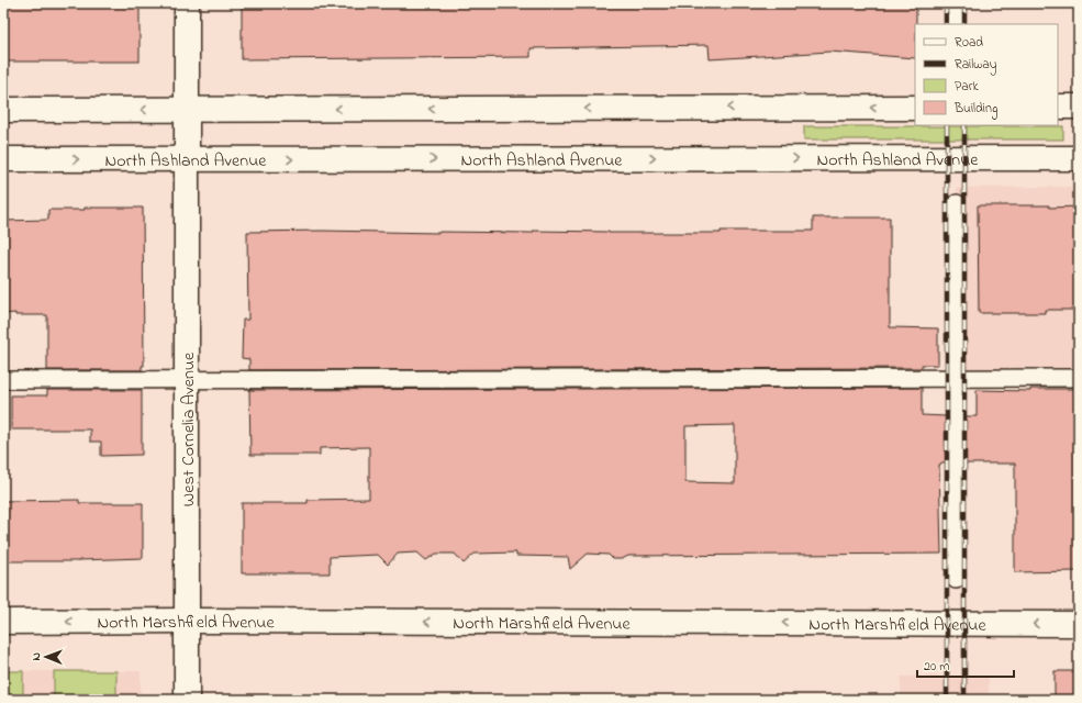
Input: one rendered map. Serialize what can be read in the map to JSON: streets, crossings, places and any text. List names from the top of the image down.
{
  "streets": {
    "main road": ["North Ashland Avenue", "West Cornelia Avenue", "North Marshfield Avenue"]
  },
  "crossings": [
    ["North Ashland Avenue", "West Cornelia Avenue"],
    ["West Cornelia Avenue", "North Marshfield Avenue"]
  ],
  "one_way": ["North Marshfield Avenue"],
  "legend": [
    "Road",
    "Railway",
    "Park",
    "Building"
  ],
  "scale_bar": "20 m",
  "north": "left"
}
